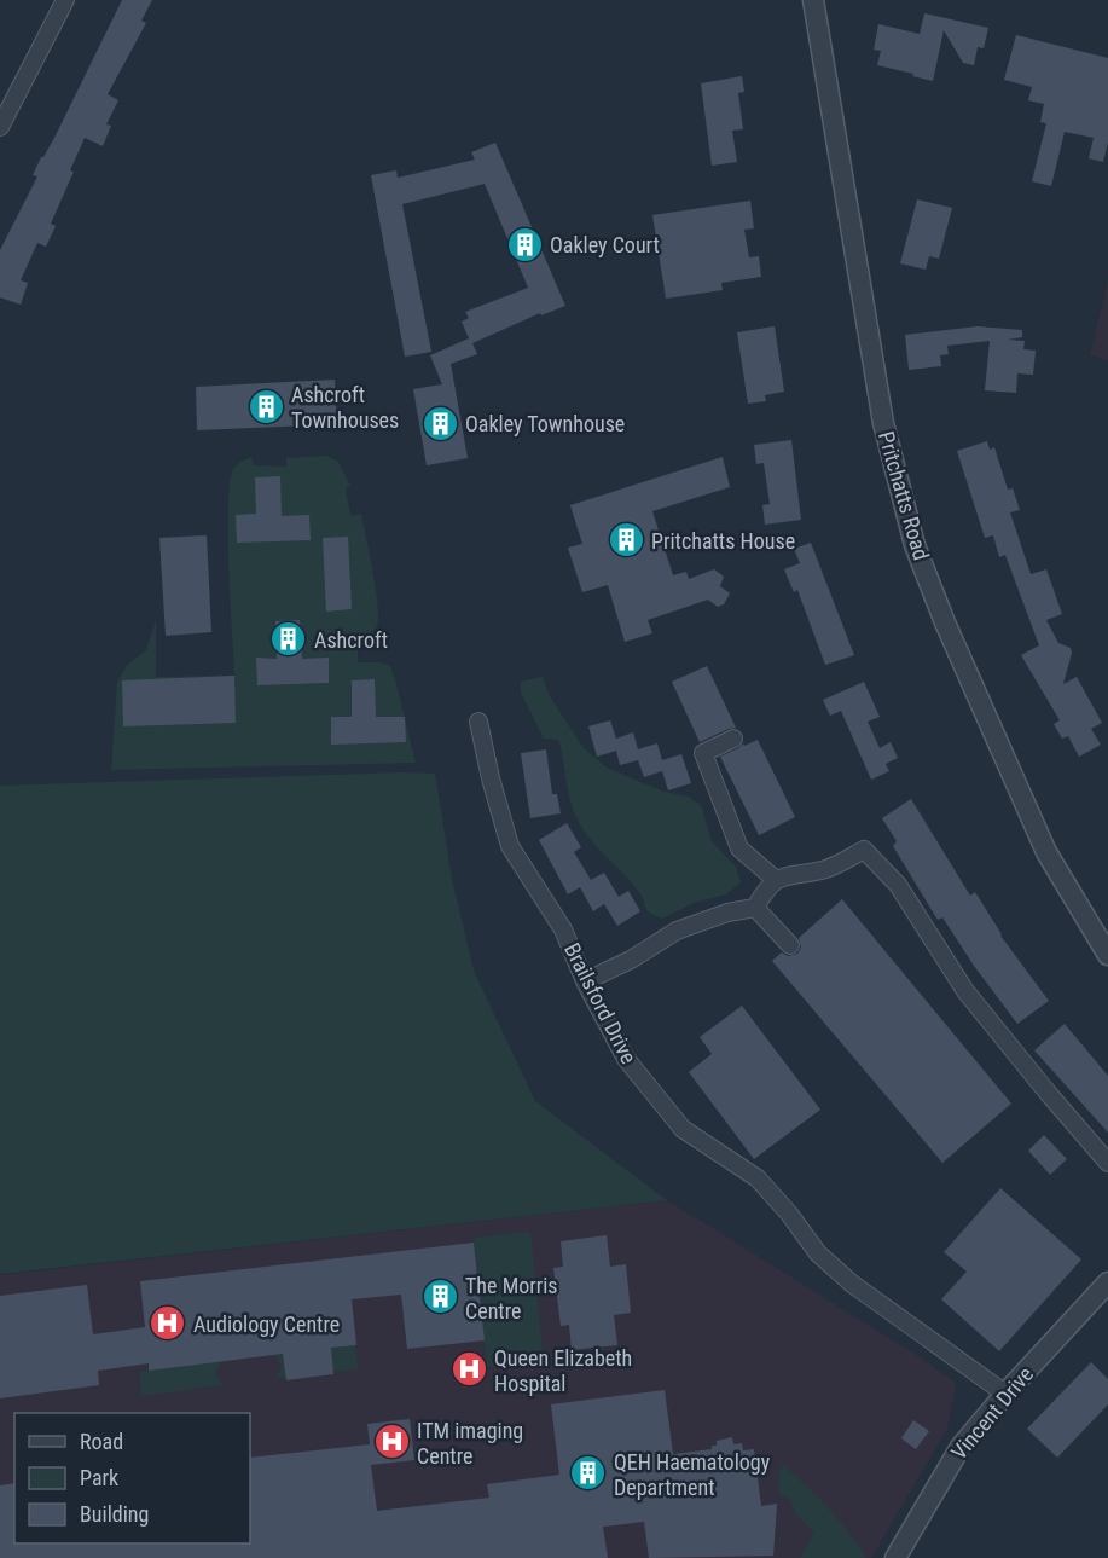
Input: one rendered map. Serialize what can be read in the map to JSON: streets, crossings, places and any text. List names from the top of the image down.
{
  "streets": {
    "street": ["Pritchatts Road", "Brailsford Drive", "Vincent Drive"]
  },
  "crossings": [
    ["Brailsford Drive", "Vincent Drive"]
  ],
  "places": {
    "building": [
      "Oakley Court",
      "Ashcroft Townhouses",
      "Oakley Townhouse",
      "Pritchatts House",
      "Ashcroft",
      "The Morris Centre",
      "QEH Haematology Department"
    ],
    "hospital": ["Audiology Centre", "Queen Elizabeth Hospital", "ITM imaging Centre"]
  },
  "legend": ["Road", "Park", "Building"]
}
